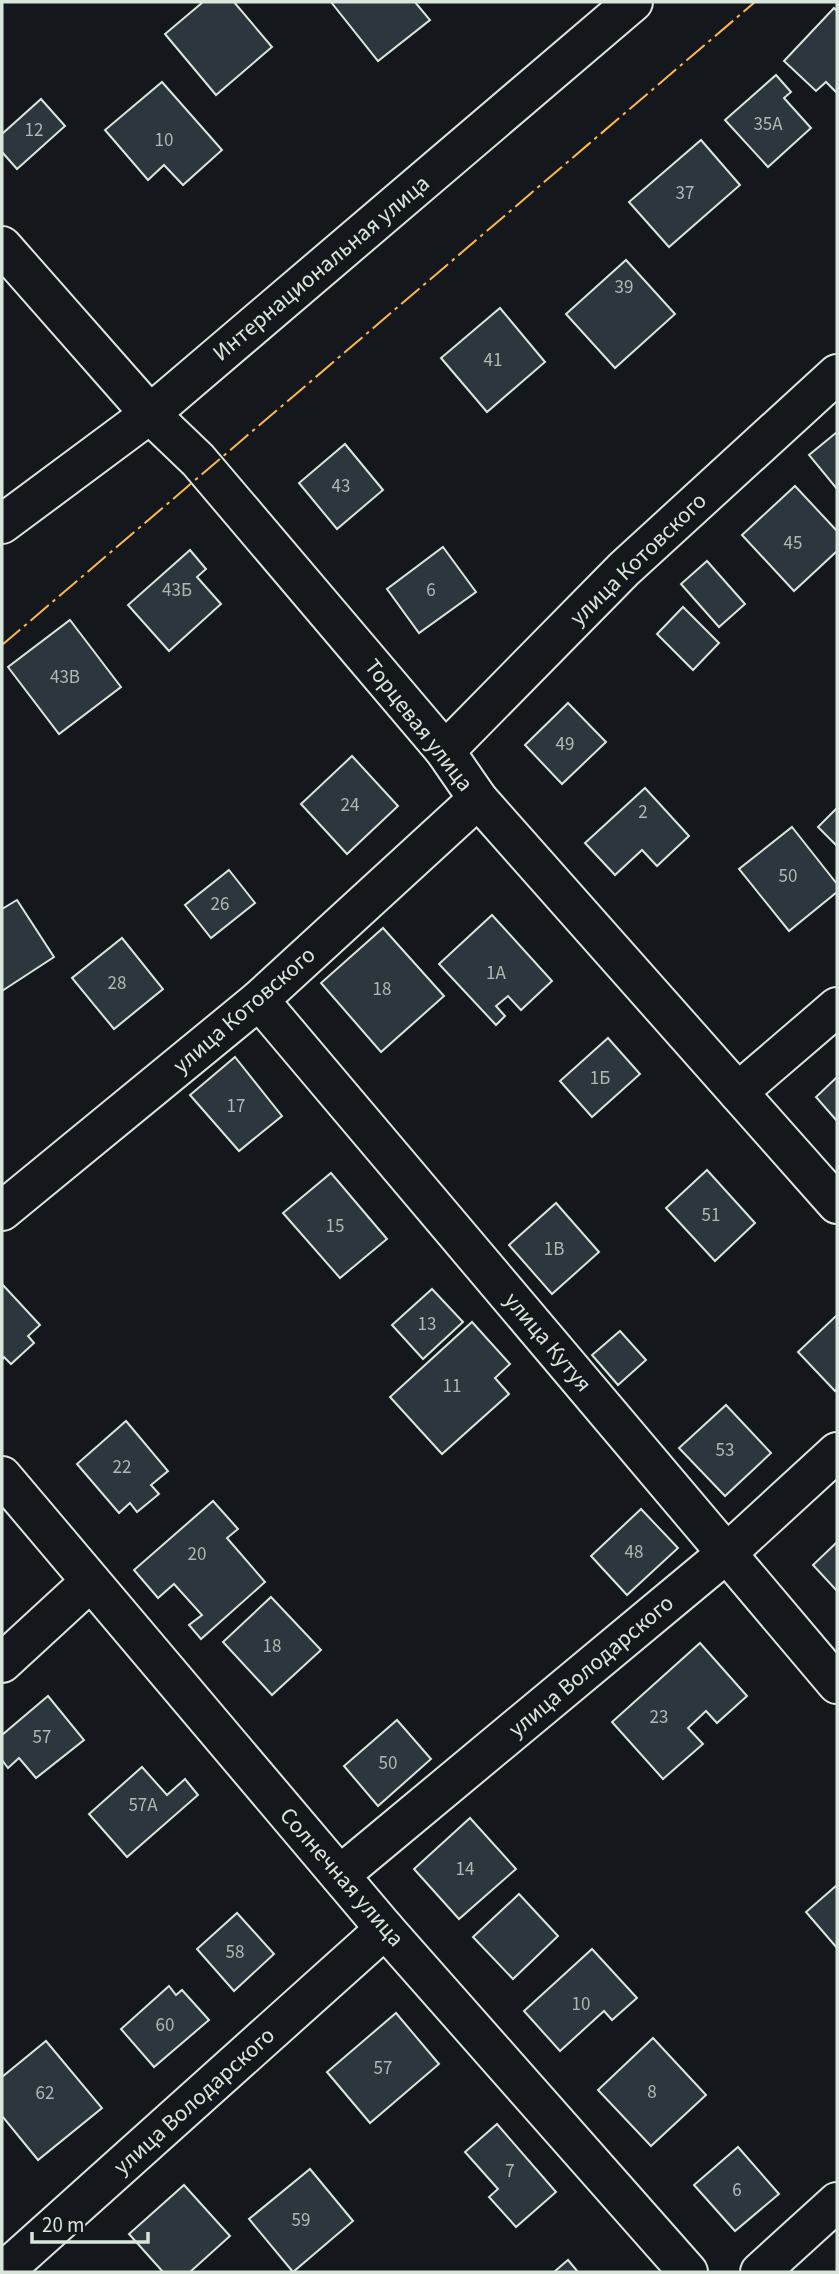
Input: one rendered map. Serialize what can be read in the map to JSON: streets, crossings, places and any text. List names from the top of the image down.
{
  "streets": {
    "street": [
      "Интернациональная улица",
      "улица Котовского",
      "Торцевая улица",
      "улица Кутуя",
      "улица Володарского",
      "Солнечная улица"
    ]
  },
  "crossings": [
    ["Интернациональная улица", "Торцевая улица"],
    ["улица Котовского", "Торцевая улица"],
    ["улица Котовского", "улица Кутуя"],
    ["улица Кутуя", "улица Володарского"],
    ["улица Володарского", "Солнечная улица"]
  ],
  "house_numbers": [
    "35А",
    "12",
    "10",
    "37",
    "39",
    "41",
    "43",
    "45",
    "43Б",
    "6",
    "43В",
    "49",
    "24",
    "2",
    "50",
    "26",
    "1А",
    "28",
    "18",
    "1Б",
    "17",
    "51",
    "15",
    "1В",
    "13",
    "11",
    "53",
    "22",
    "48",
    "20",
    "18",
    "23",
    "57",
    "50",
    "57А",
    "14",
    "58",
    "10",
    "60",
    "57",
    "8",
    "62",
    "7",
    "6",
    "59"
  ],
  "scale_bar": "20 m"
}
